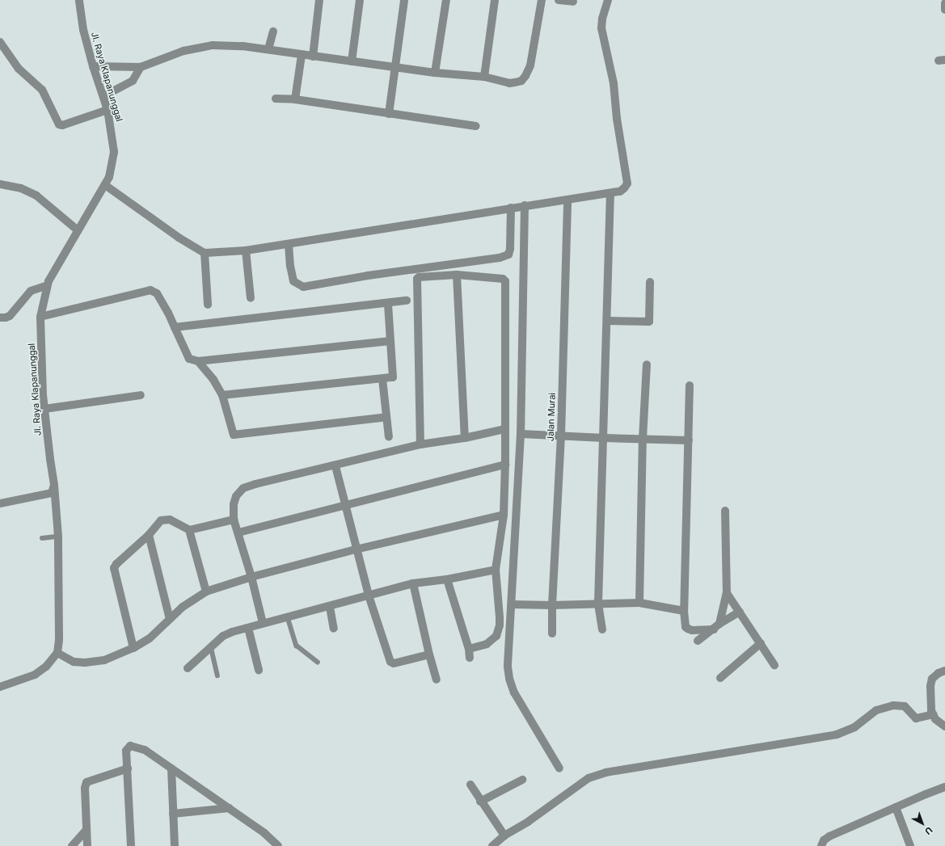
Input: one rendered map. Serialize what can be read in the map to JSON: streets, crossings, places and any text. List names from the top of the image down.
{
  "streets": {
    "street": ["Jl. Raya Klapanunggal", "Jalan Murai"]
  },
  "north": "bottom right"
}
